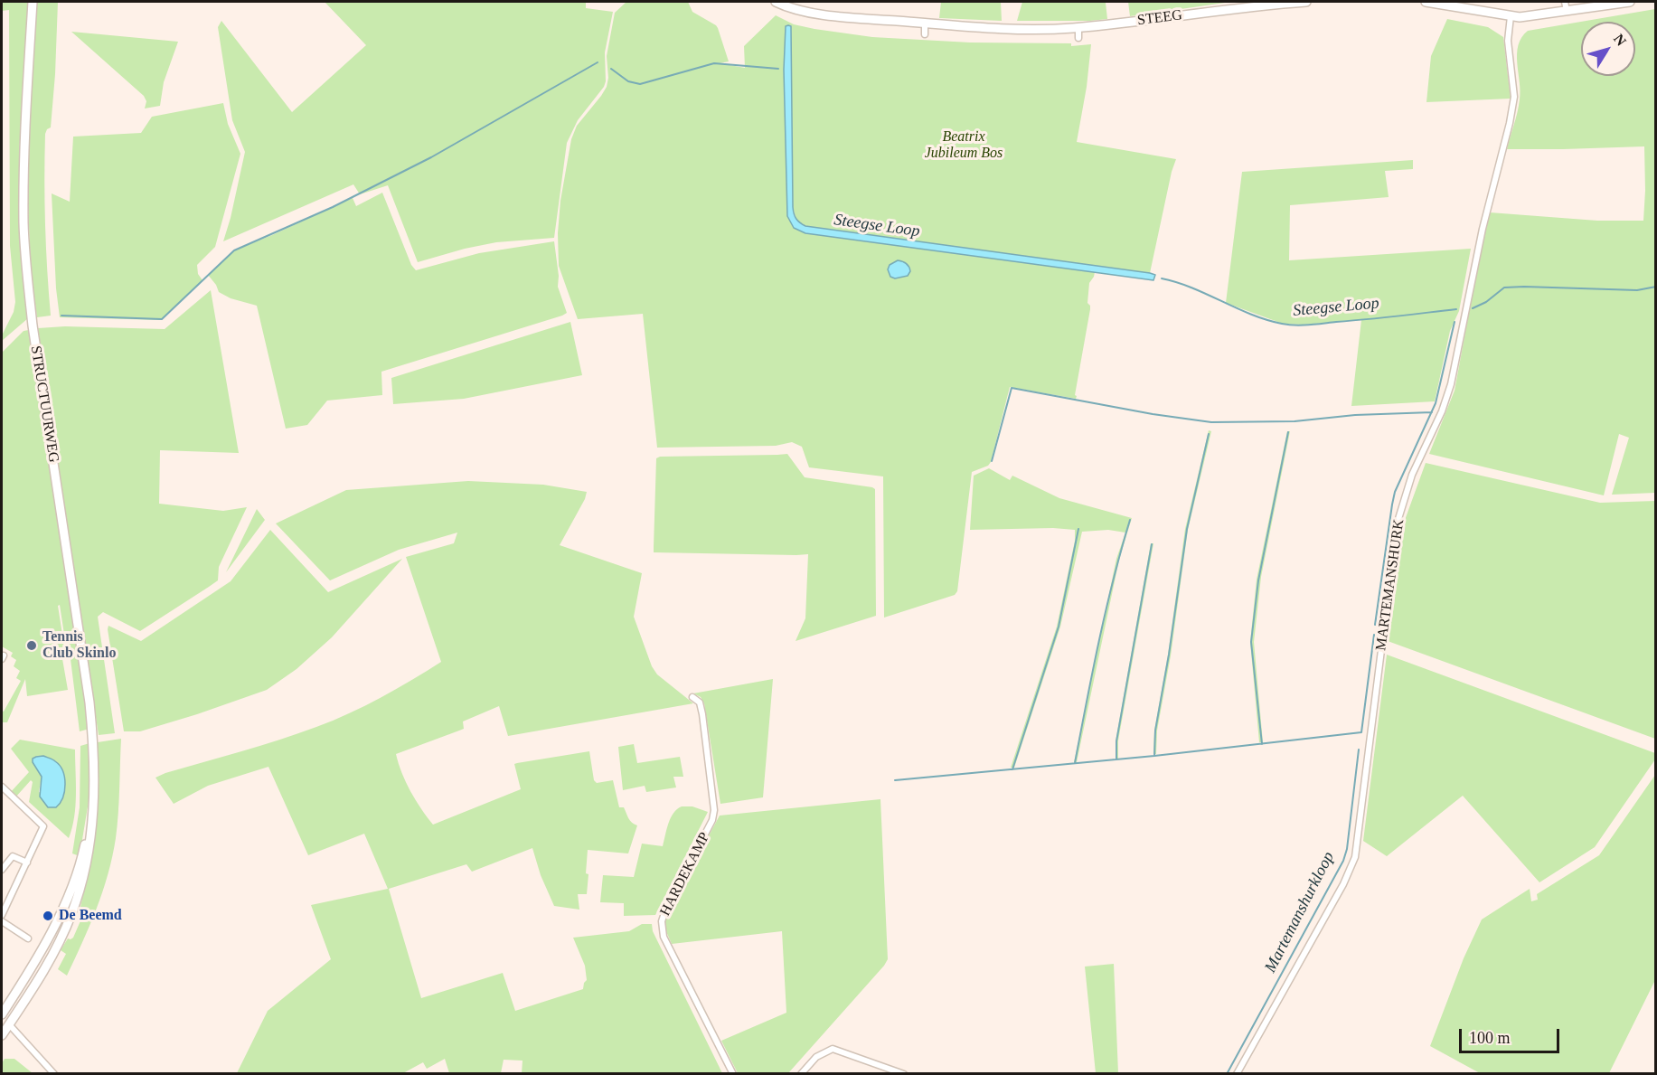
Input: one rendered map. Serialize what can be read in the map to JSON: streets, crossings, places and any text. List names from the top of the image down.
{
  "streets": {
    "main road": ["STEEG", "STRUCTUURWEG"],
    "street": ["MARTEMANSHURK", "HARDEKAMP"]
  },
  "water": ["Steegse Loop", "Martemanshurkloop"],
  "parks": ["Beatrix Jubileum Bos"],
  "places": ["Tennis Club Skinlo", "De Beemd"],
  "scale_bar": "100 m",
  "north": "top right"
}
